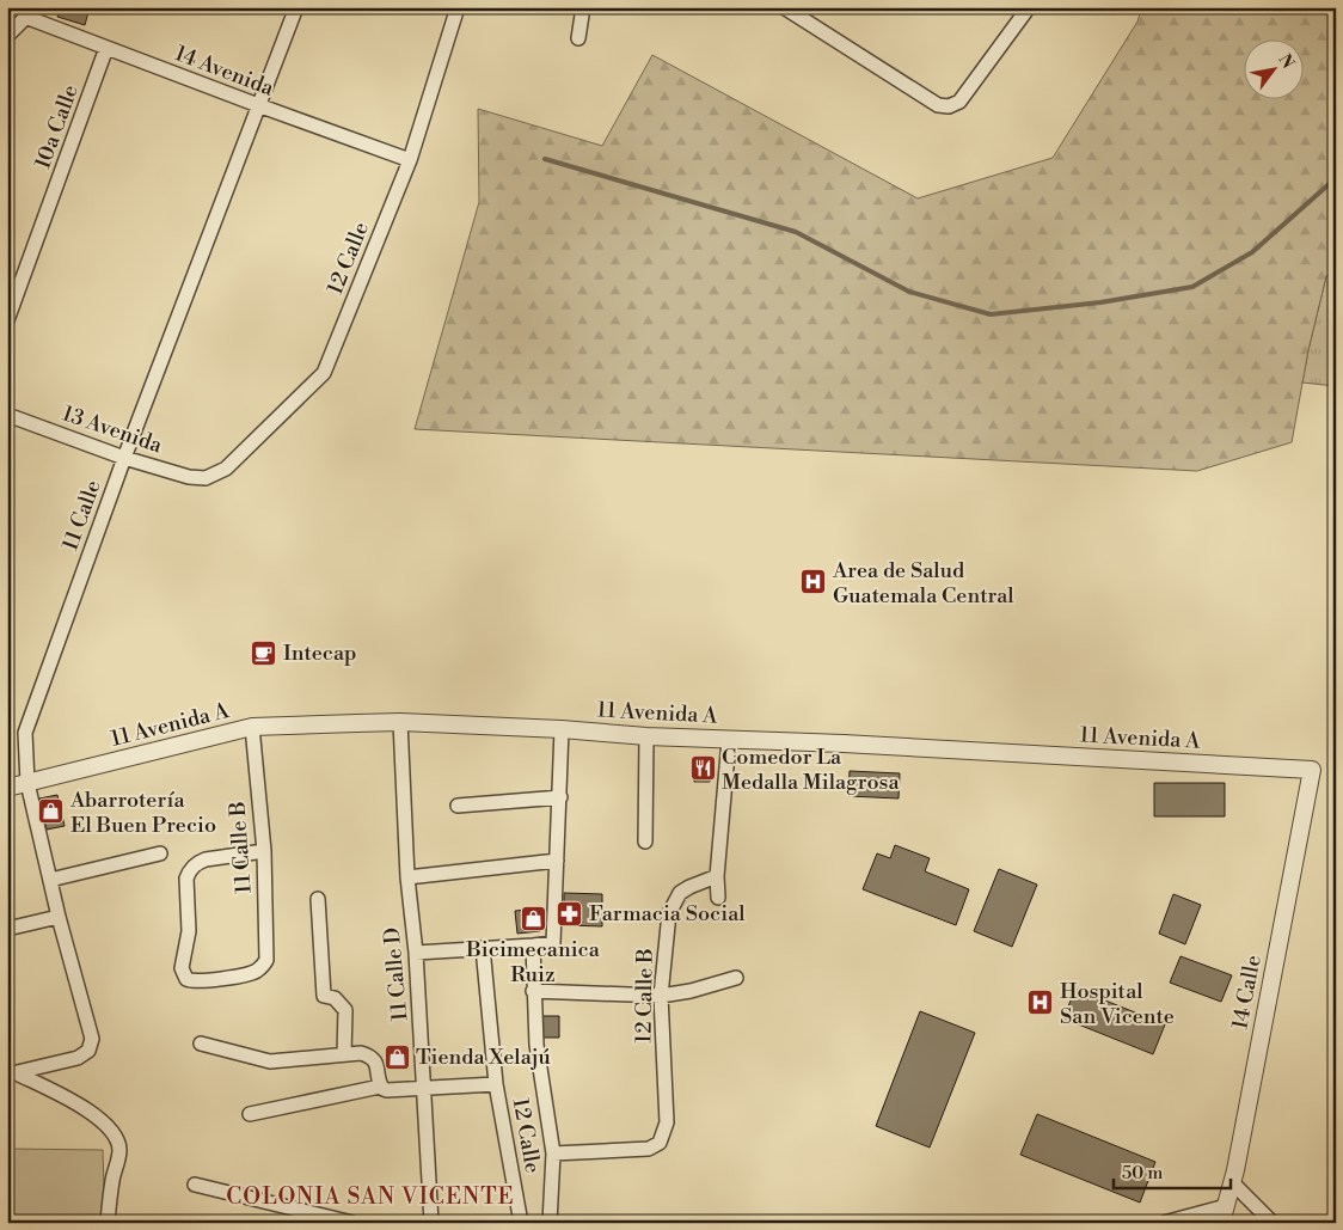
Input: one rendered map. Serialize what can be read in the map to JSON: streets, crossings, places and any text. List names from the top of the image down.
{
  "streets": {
    "street": [
      "14 Avenida",
      "10a Calle",
      "12 Calle",
      "13 Avenida",
      "11 Calle",
      "11 Avenida A",
      "11 Calle B",
      "11 Calle D",
      "14 Calle",
      "12 Calle B"
    ]
  },
  "crossings": [
    ["14 Avenida", "10a Calle"],
    ["14 Avenida", "12 Calle"],
    ["14 Avenida", "11 Calle"],
    ["12 Calle", "13 Avenida"],
    ["13 Avenida", "11 Calle"],
    ["11 Calle", "11 Avenida A"],
    ["11 Avenida A", "11 Calle B"],
    ["11 Avenida A", "11 Calle D"],
    ["11 Avenida A", "14 Calle"]
  ],
  "districts": ["COLONIA SAN VICENTE"],
  "places": {
    "hospital": ["Area de Salud Guatemala Central", "Hospital San Vicente"],
    "cafe": ["Intecap"],
    "restaurant": ["Comedor La Medalla Milagrosa"],
    "shop": ["Abarrotería El Buen Precio", "Bicimecanica Ruiz", "Tienda Xelajú"],
    "pharmacy": ["Farmacia Social"]
  },
  "scale_bar": "50 m",
  "north": "top right"
}
